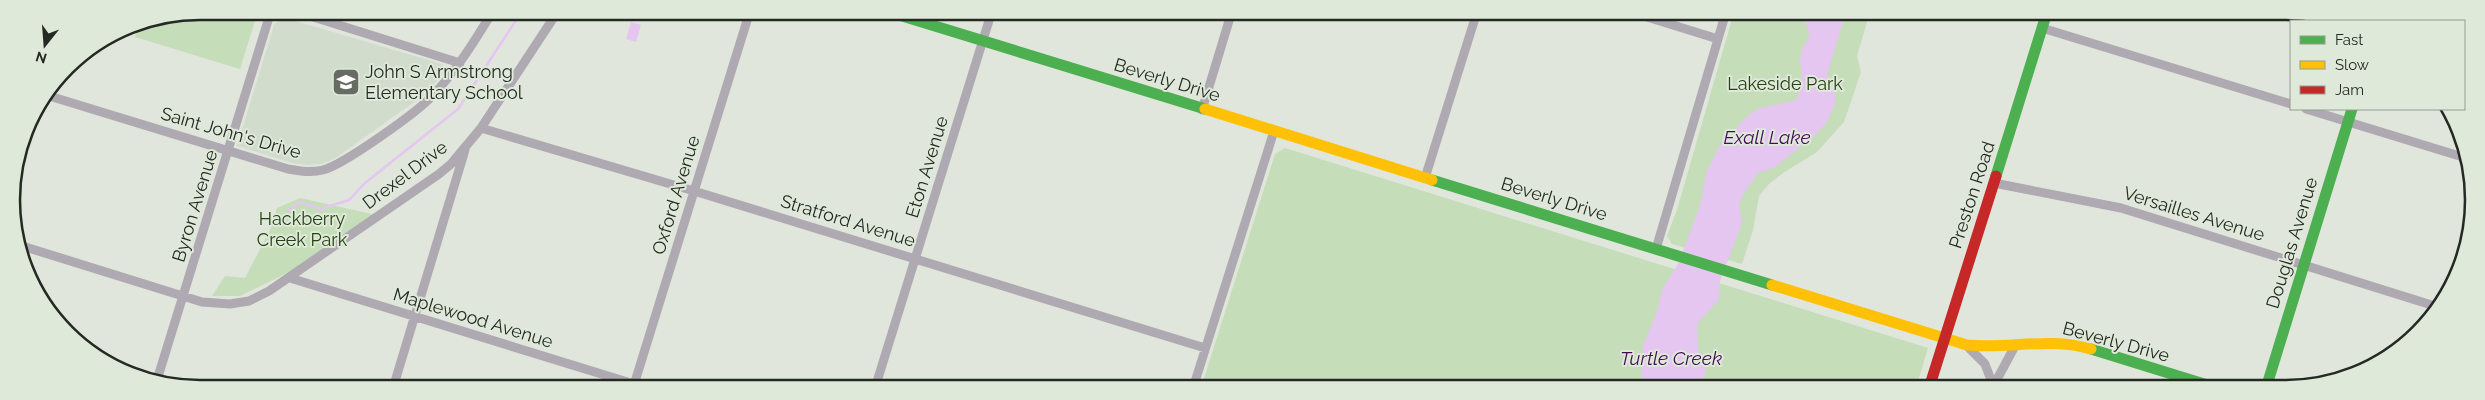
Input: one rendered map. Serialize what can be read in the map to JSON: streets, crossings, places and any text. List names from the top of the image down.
{
  "streets": {
    "street": [
      "Beverly Drive",
      "Saint John's Drive",
      "Eton Avenue",
      "Drexel Drive",
      "Oxford Avenue",
      "Preston Road",
      "Byron Avenue",
      "Versailles Avenue",
      "Stratford Avenue",
      "Douglas Avenue",
      "Maplewood Avenue"
    ]
  },
  "crossings": [
    ["Beverly Drive", "Eton Avenue"],
    ["Beverly Drive", "Preston Road"],
    ["Saint John's Drive", "Byron Avenue"],
    ["Eton Avenue", "Stratford Avenue"],
    ["Drexel Drive", "Byron Avenue"],
    ["Drexel Drive", "Stratford Avenue"],
    ["Drexel Drive", "Maplewood Avenue"],
    ["Oxford Avenue", "Stratford Avenue"],
    ["Preston Road", "Versailles Avenue"],
    ["Versailles Avenue", "Douglas Avenue"]
  ],
  "water": ["Exall Lake", "Turtle Creek"],
  "parks": ["Lakeside Park", "Hackberry Creek Park"],
  "places": {
    "school or university": ["John S Armstrong Elementary School"]
  },
  "legend": ["Fast", "Slow", "Jam"],
  "north": "bottom"
}
